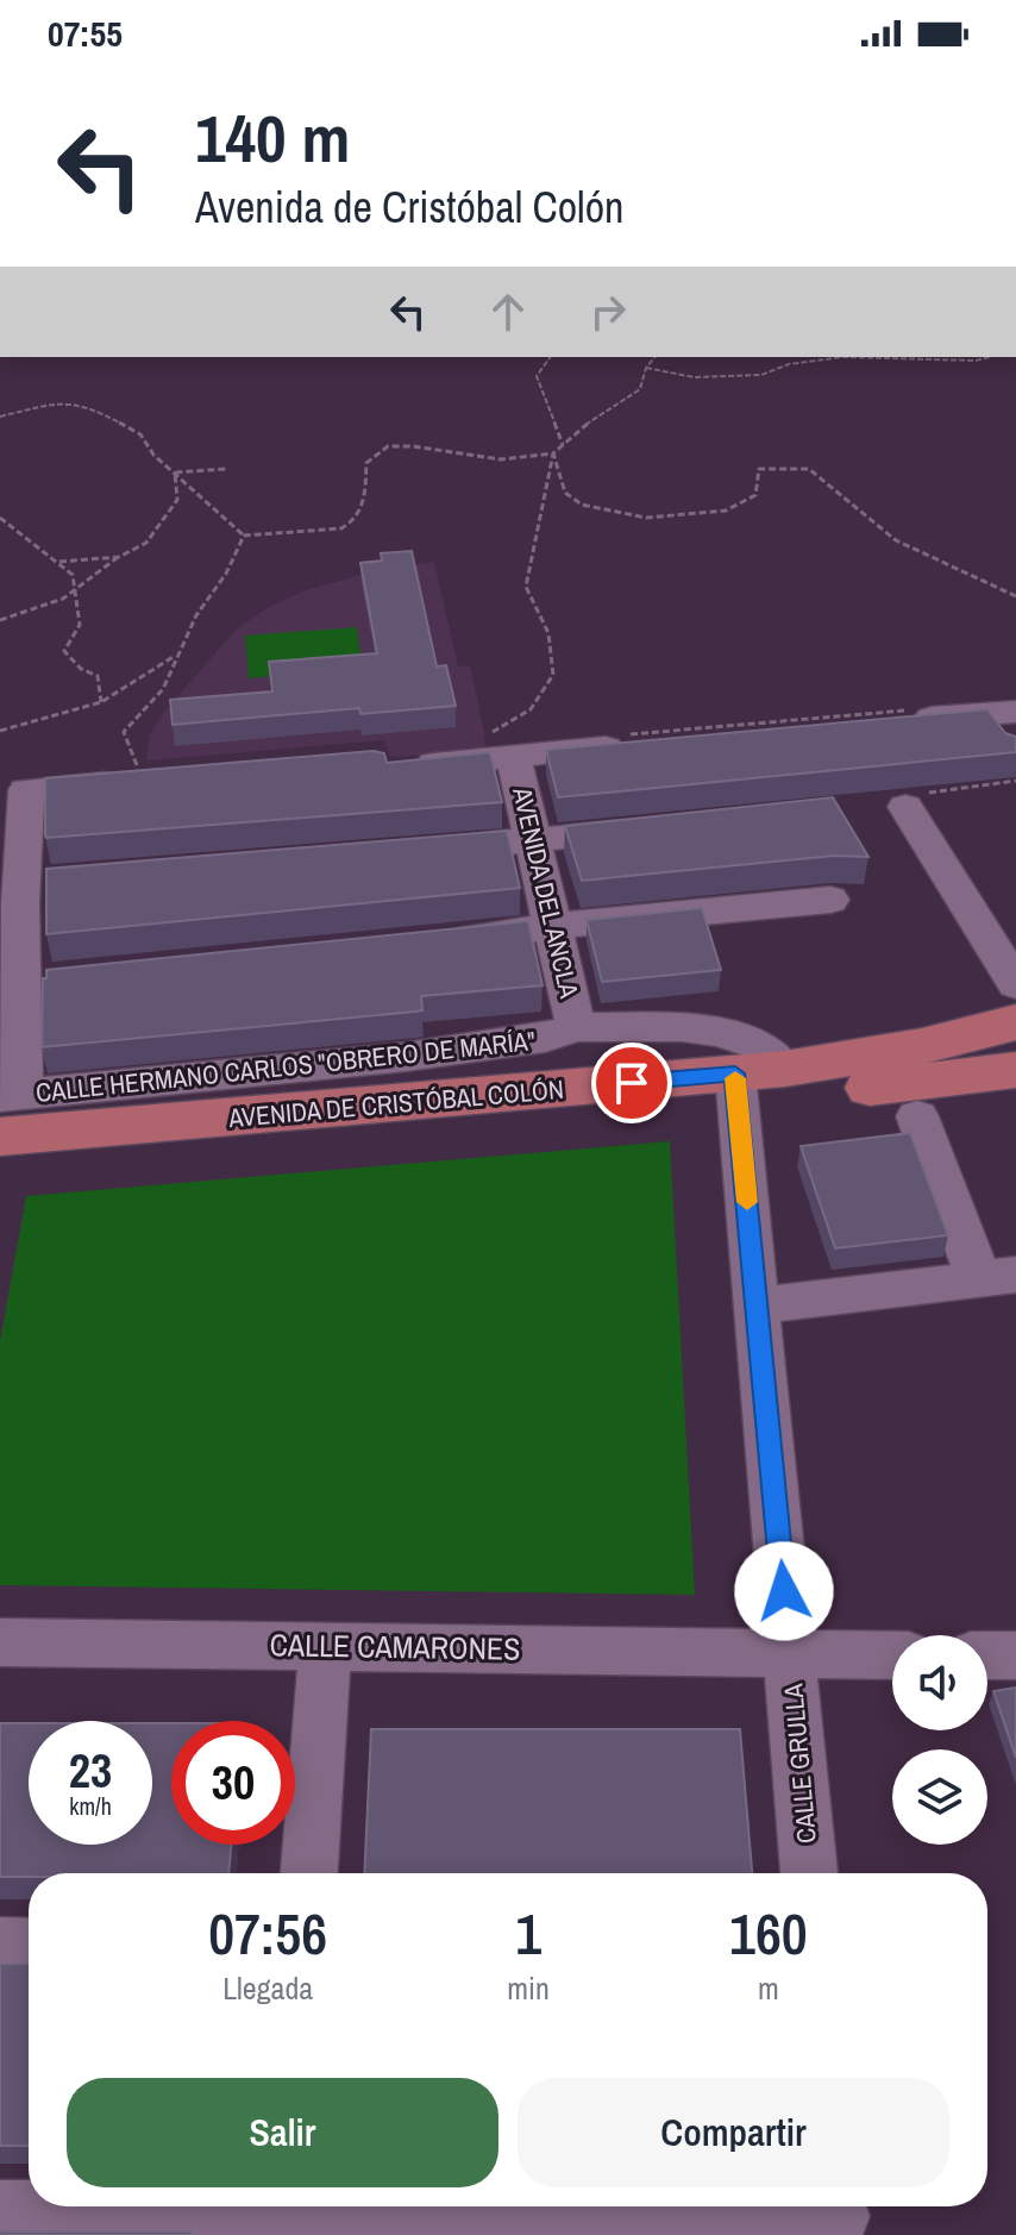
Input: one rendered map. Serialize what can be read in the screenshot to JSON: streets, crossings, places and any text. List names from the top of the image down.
{
  "streets": {
    "main road": ["AVENIDA DE CRISTÓBAL COLÓN"],
    "street": [
      "AVENIDA DEL ANCLA",
      "CALLE HERMANO CARLOS \"OBRERO DE MARÍA\"",
      "CALLE CAMARONES",
      "CALLE GRULLA"
    ]
  },
  "crossings": [
    ["AVENIDA DEL ANCLA", "CALLE HERMANO CARLOS \"OBRERO DE MARÍA\""],
    ["CALLE HERMANO CARLOS \"OBRERO DE MARÍA\"", "AVENIDA DE CRISTÓBAL COLÓN"],
    ["AVENIDA DE CRISTÓBAL COLÓN", "CALLE GRULLA"],
    ["CALLE CAMARONES", "CALLE GRULLA"]
  ],
  "page": {
    "status": "07:55",
    "turn": ["140 m", "Avenida de Cristóbal Colón"],
    "speed": "23 km/h",
    "limit": "30",
    "eta": [
      "07:56",
      "Llegada",
      "1",
      "min",
      "160",
      "m"
    ],
    "buttons": ["Salir", "Compartir"]
  }
}
